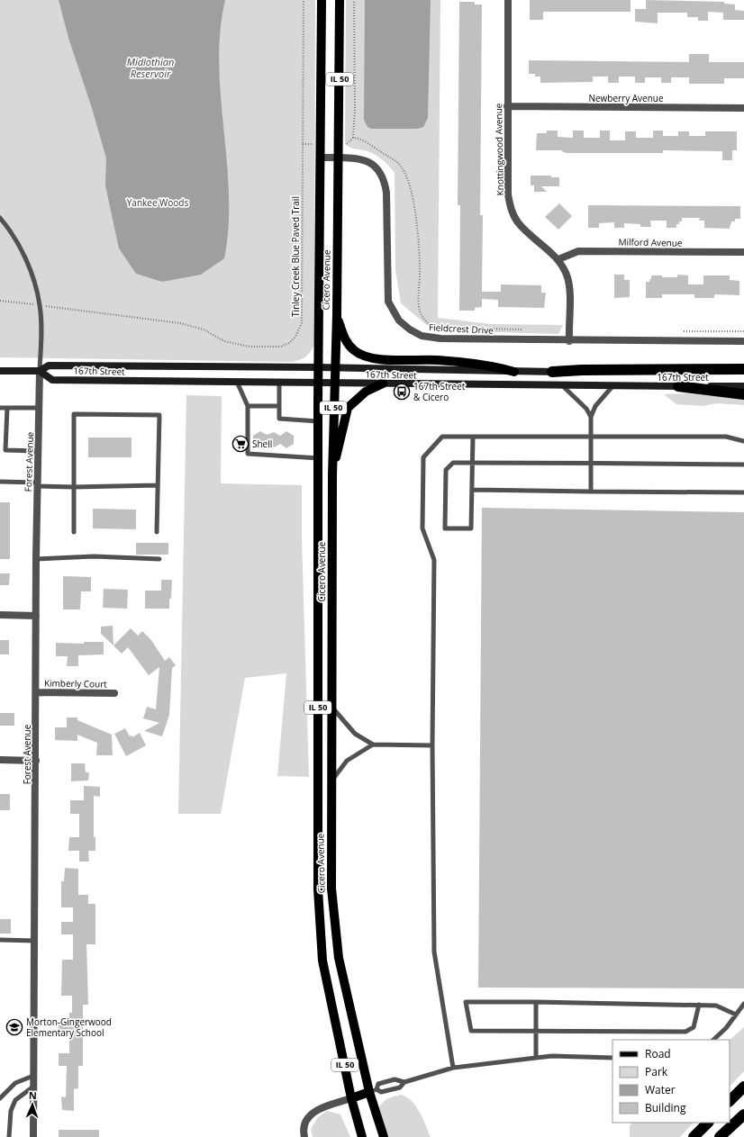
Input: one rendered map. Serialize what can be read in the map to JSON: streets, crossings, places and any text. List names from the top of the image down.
{
  "streets": {
    "main road": ["IL 50", "Cicero Avenue", "167th Street"],
    "street": [
      "Newberry Avenue",
      "Knottingwood Avenue",
      "Milford Avenue",
      "Fieldcrest Drive",
      "Forest Avenue",
      "Kimberly Court"
    ],
    "path": ["Tinley Creek Blue Paved Trail"]
  },
  "crossings": [
    ["Newberry Avenue", "Knottingwood Avenue"],
    ["Knottingwood Avenue", "Milford Avenue"],
    ["Knottingwood Avenue", "Fieldcrest Drive"],
    ["Cicero Avenue", "Fieldcrest Drive"],
    ["Cicero Avenue", "167th Street"],
    ["167th Street", "Forest Avenue"],
    ["Forest Avenue", "Kimberly Court"]
  ],
  "water": ["Midlothian Reservoir"],
  "parks": ["Yankee Woods"],
  "places": {
    "bus stop": ["167th Street & Cicero"],
    "supermarket": ["Shell"],
    "school or university": ["Morton-Gingerwood Elementary School"]
  },
  "legend": [
    "Road",
    "Park",
    "Water",
    "Building"
  ],
  "north": "top"
}
